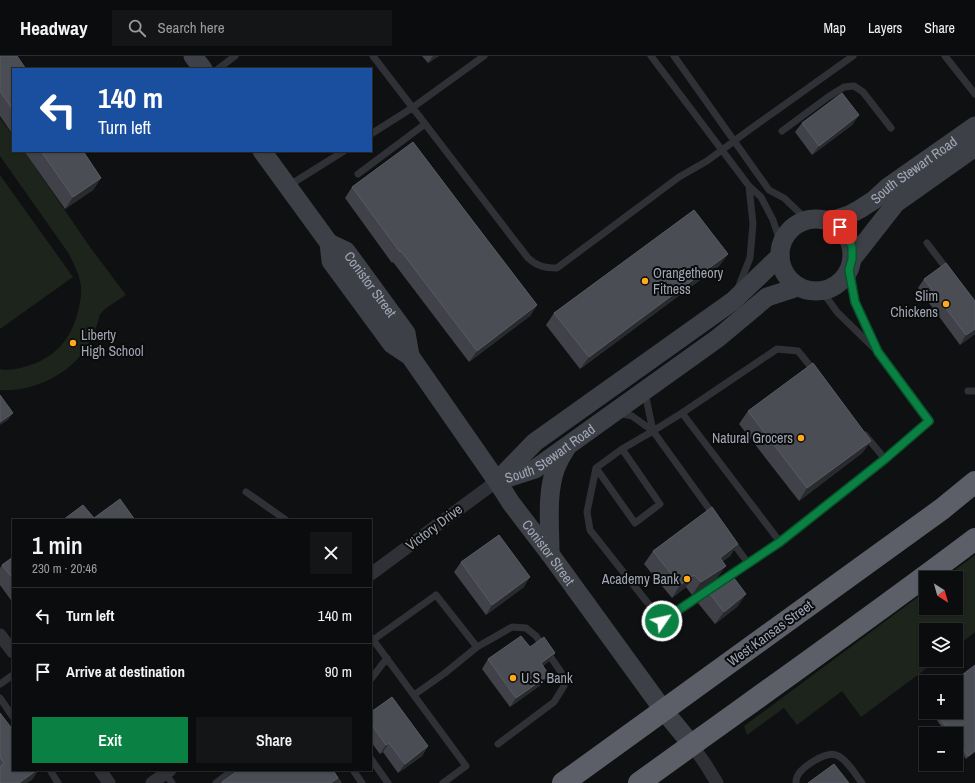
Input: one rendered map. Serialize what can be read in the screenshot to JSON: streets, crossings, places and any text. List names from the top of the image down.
{
  "streets": {
    "highway": ["West Kansas Street"],
    "street": ["South Stewart Road", "Conistor Street", "Victory Drive"]
  },
  "crossings": [
    ["South Stewart Road", "Conistor Street"],
    ["South Stewart Road", "Victory Drive"],
    ["Conistor Street", "Victory Drive"],
    ["Conistor Street", "West Kansas Street"]
  ],
  "places": [
    "Orangetheory Fitness",
    "Slim Chickens",
    "Liberty High School",
    "Natural Grocers",
    "Academy Bank",
    "U.S. Bank"
  ],
  "north": "bottom right",
  "page": {
    "header": "Headway",
    "search": "Search here",
    "nav": ["Map", "Layers", "Share"],
    "turn": ["140 m", "Turn left"],
    "heading": ["1 min", "230 m · 20:46"],
    "map_buttons": ["+", "−"],
    "list": [
      {
        "name": "Turn left",
        "value": "140 m"
      },
      {
        "name": "Arrive at destination",
        "value": "90 m"
      }
    ],
    "buttons": ["Exit", "Share"]
  }
}
